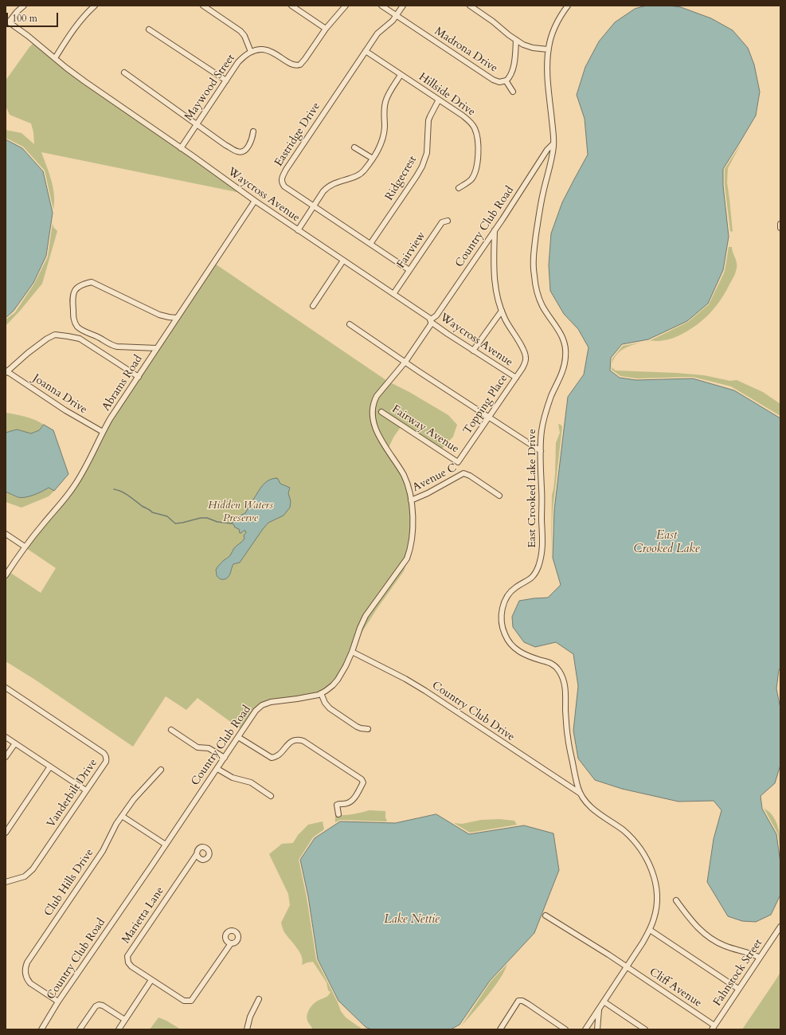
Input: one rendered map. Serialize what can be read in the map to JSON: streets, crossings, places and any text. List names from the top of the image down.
{
  "streets": {
    "street": [
      "Madrona Drive",
      "Maywood Street",
      "Hillside Drive",
      "Eastridge Drive",
      "Ridgecrest",
      "Waycross Avenue",
      "Country Club Road",
      "Fairview",
      "Abrams Road",
      "Joanna Drive",
      "Topping Place",
      "Fairway Avenue",
      "Avenue C",
      "East Crooked Lake Drive",
      "Country Club Drive",
      "Vanderbilt Drive",
      "Club Hills Drive",
      "Marietta Lane",
      "Fahnstock Street",
      "Cliff Avenue"
    ]
  },
  "crossings": [
    ["Madrona Drive", "Eastridge Drive"],
    ["Maywood Street", "Waycross Avenue"],
    ["Hillside Drive", "Eastridge Drive"],
    ["Hillside Drive", "Ridgecrest"],
    ["Eastridge Drive", "Ridgecrest"],
    ["Eastridge Drive", "Fairview"],
    ["Waycross Avenue", "Country Club Road"],
    ["Waycross Avenue", "Fairview"],
    ["Waycross Avenue", "Abrams Road"],
    ["Waycross Avenue", "Topping Place"],
    ["Country Club Road", "Topping Place"],
    ["Country Club Road", "Avenue C"],
    ["Country Club Road", "East Crooked Lake Drive"],
    ["Country Club Road", "Country Club Drive"],
    ["Country Club Road", "Club Hills Drive"],
    ["Abrams Road", "Joanna Drive"],
    ["Topping Place", "Fairway Avenue"],
    ["East Crooked Lake Drive", "Country Club Drive"],
    ["East Crooked Lake Drive", "Cliff Avenue"],
    ["Fahnstock Street", "Cliff Avenue"]
  ],
  "water": ["East Crooked Lake", "Lake Nettie"],
  "parks": ["Hidden Waters Preserve"],
  "scale_bar": "100 m"
}
